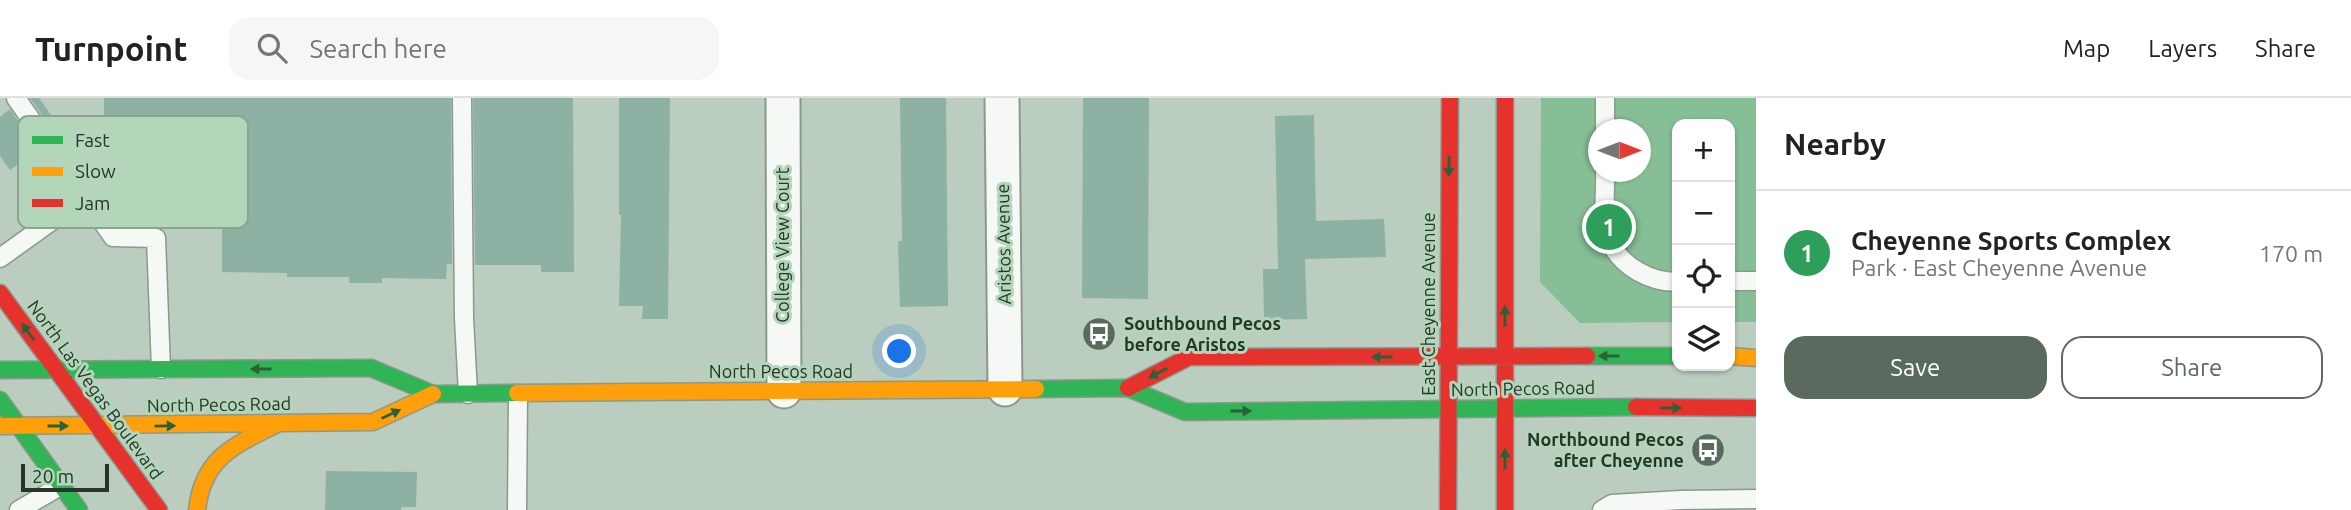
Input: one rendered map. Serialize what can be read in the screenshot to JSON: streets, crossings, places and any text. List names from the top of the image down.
{
  "streets": {
    "main road": ["East Cheyenne Avenue", "North Pecos Road", "North Las Vegas Boulevard"],
    "street": ["Aristos Avenue", "College View Court"]
  },
  "crossings": [
    ["Aristos Avenue", "North Pecos Road"],
    ["College View Court", "North Pecos Road"],
    ["East Cheyenne Avenue", "North Pecos Road"],
    ["North Pecos Road", "North Las Vegas Boulevard"]
  ],
  "one_way": ["North Las Vegas Boulevard"],
  "places": {
    "bus stop": ["Southbound Pecos before Aristos", "Northbound Pecos after Cheyenne"]
  },
  "legend": ["Fast", "Slow", "Jam"],
  "scale_bar": "20 m",
  "north": "right",
  "page": {
    "header": "Turnpoint",
    "search": "Search here",
    "nav": ["Map", "Layers", "Share"],
    "heading": "Nearby",
    "map_buttons": ["+", "−"],
    "list": [
      {
        "mark": "1",
        "name": "Cheyenne Sports Complex",
        "note": "Park · East Cheyenne Avenue",
        "value": "170 m"
      }
    ],
    "pins": "1",
    "buttons": ["Save", "Share"],
    "scale": "20 m"
  }
}
